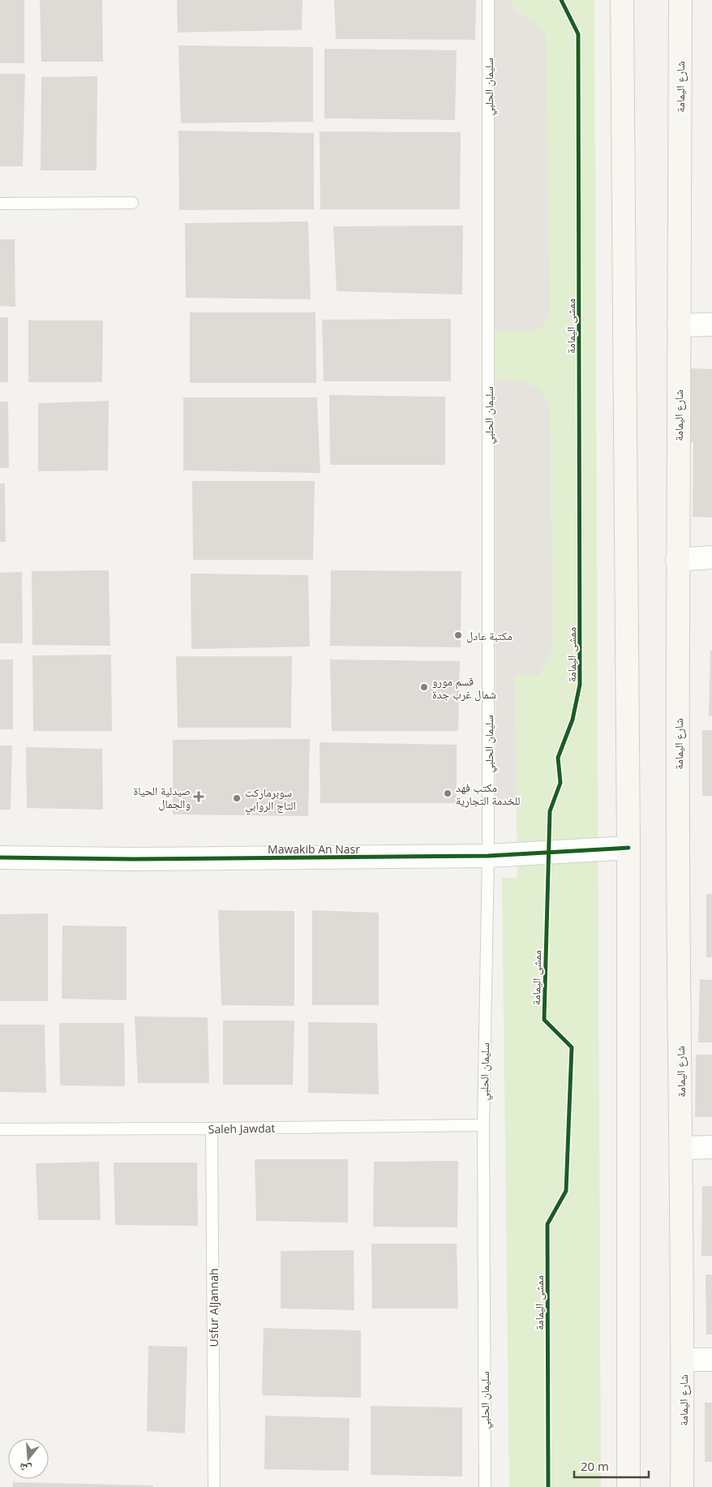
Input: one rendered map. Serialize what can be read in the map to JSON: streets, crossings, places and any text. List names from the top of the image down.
{
  "streets": {
    "main road": ["شارع اليمامة"],
    "street": ["Mawakib An Nasr"],
    "lane": ["سليمان الحلبي", "Saleh Jawdat", "Usfur AlJannah"],
    "cycle path": ["ممشى اليمامة"]
  },
  "crossings": [
    ["سليمان الحلبي", "Mawakib An Nasr"],
    ["سليمان الحلبي", "Saleh Jawdat"],
    ["Saleh Jawdat", "Usfur AlJannah"]
  ],
  "places": {
    "other": [
      "مكتبة عادل",
      "قسم مورو شمال غرب جدة",
      "مكتب فهد للخدمة التجارية",
      "سوبرماركت التاج الروابي"
    ],
    "health": ["صيدلية الحياة والجمال"]
  },
  "scale_bar": "20 m",
  "north": "bottom"
}
